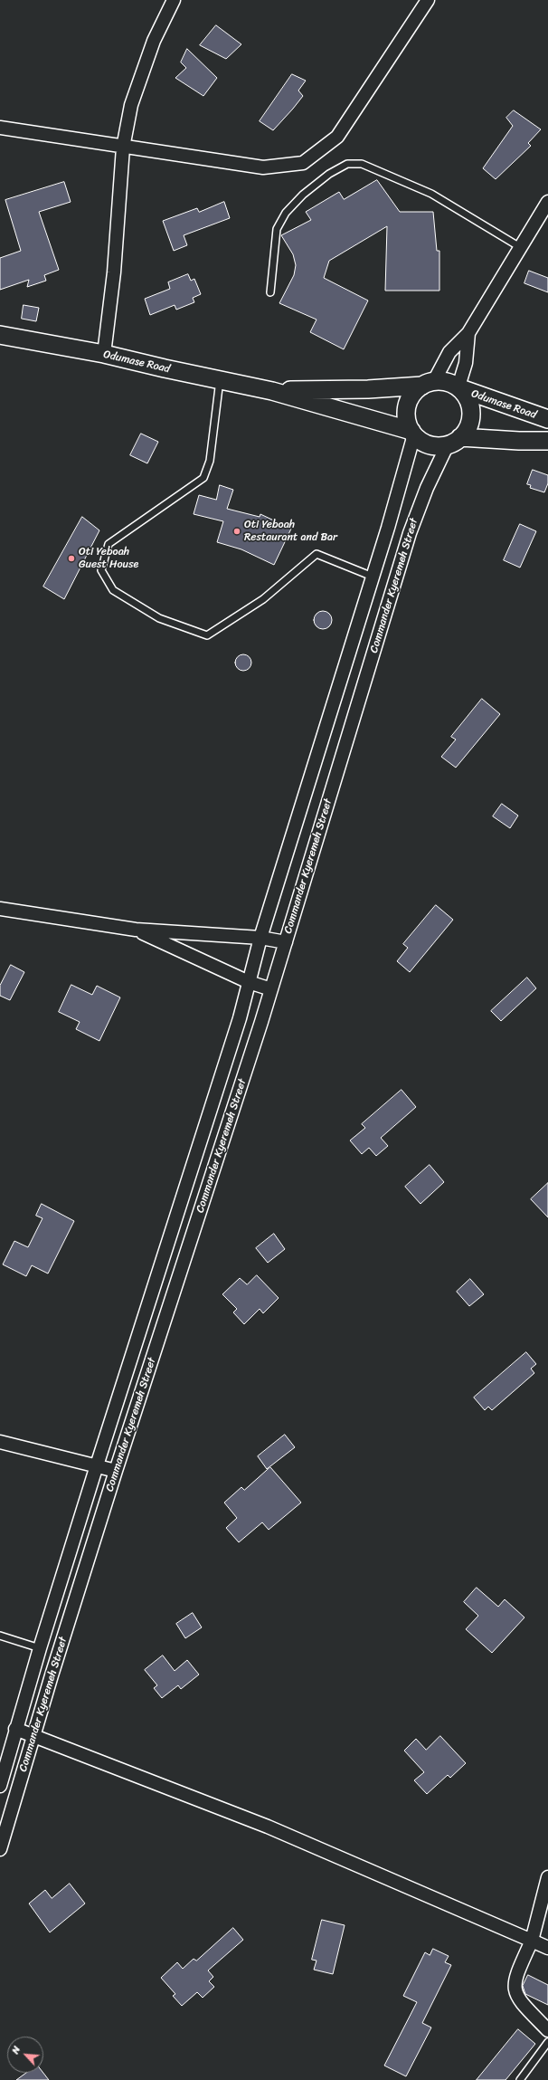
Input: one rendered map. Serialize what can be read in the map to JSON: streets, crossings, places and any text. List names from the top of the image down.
{
  "streets": {
    "main road": ["Odumase Road"],
    "street": ["Commander Kyeremeh Street"]
  },
  "crossings": [
    ["Odumase Road", "Commander Kyeremeh Street"]
  ],
  "places": ["Oti Yeboah Restaurant and Bar", "Oti Yeboah Guest House"],
  "north": "top left"
}
